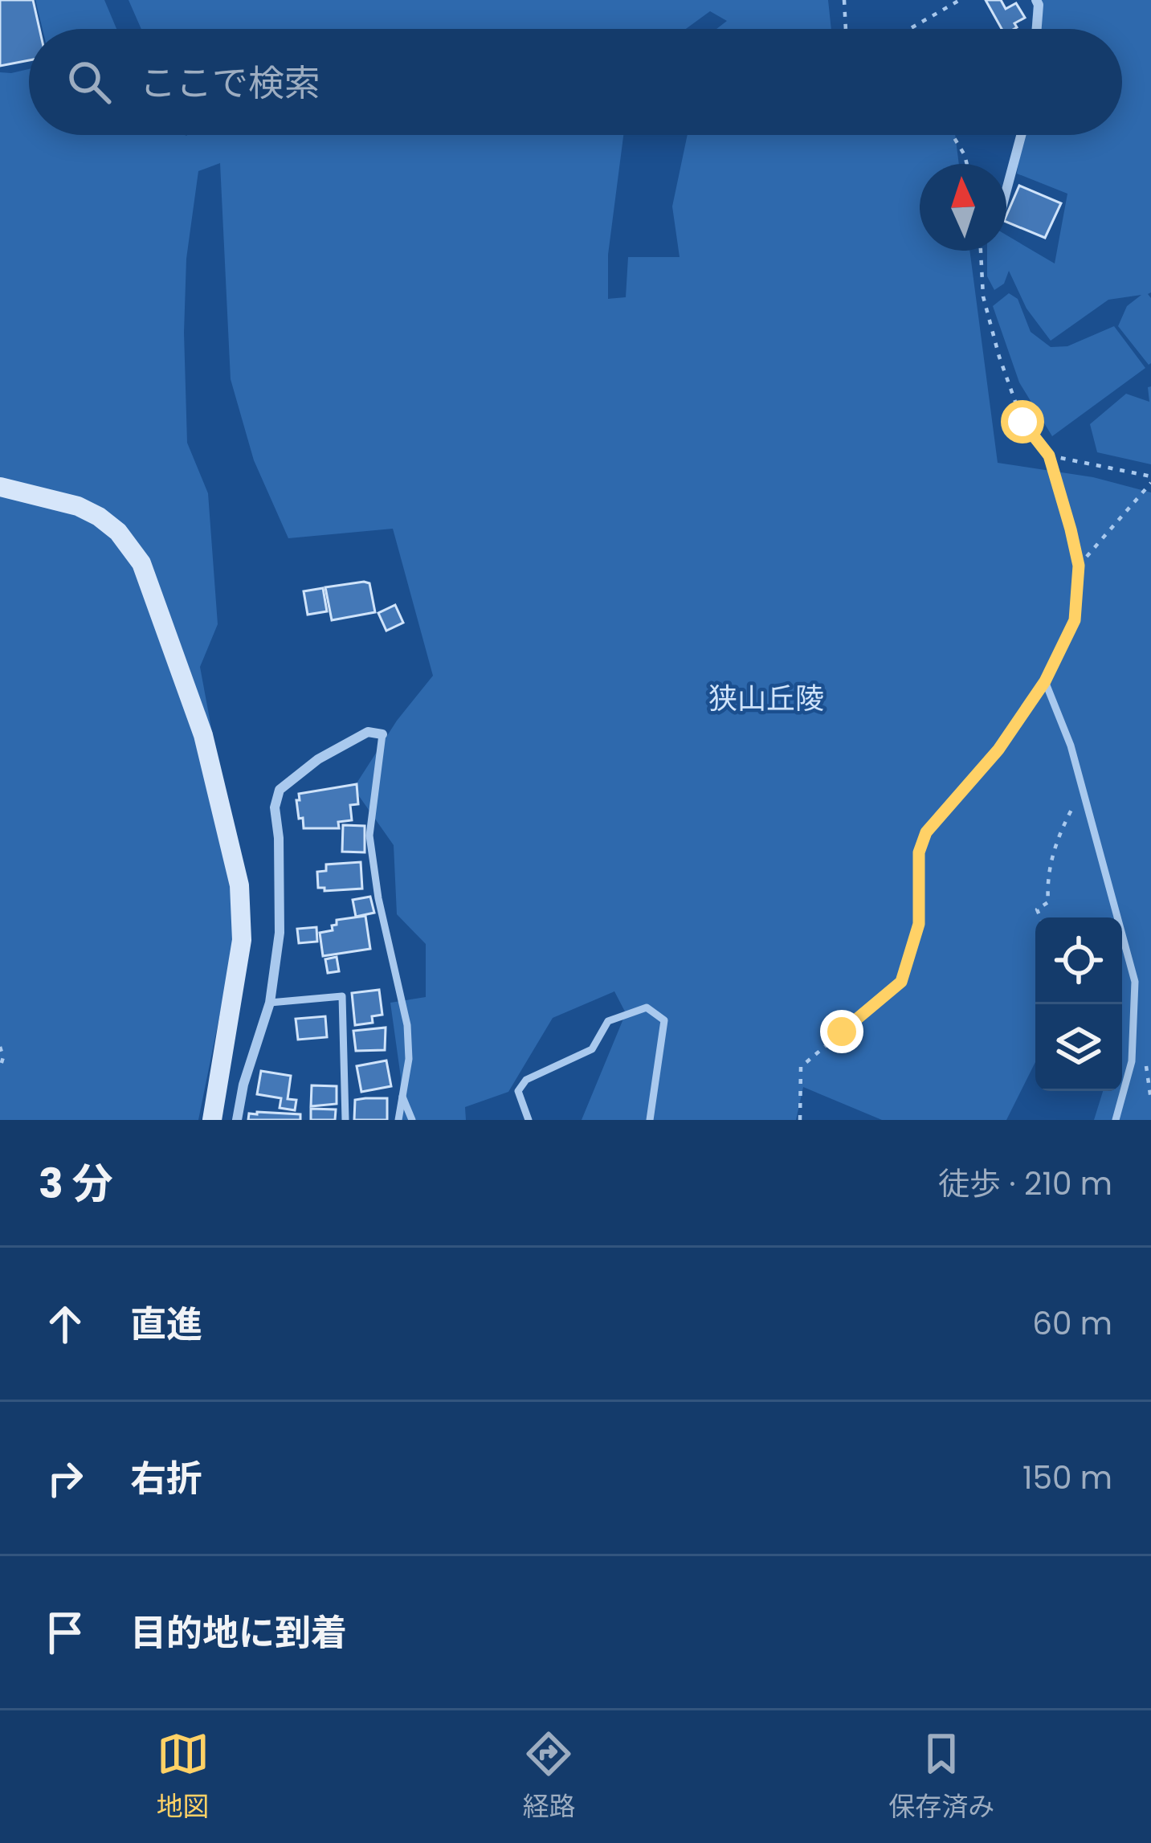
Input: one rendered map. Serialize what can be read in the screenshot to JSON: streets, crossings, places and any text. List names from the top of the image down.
{
  "parks": ["狭山丘陵"],
  "north": "top",
  "page": {
    "search": "ここで検索",
    "heading": ["3 分", "徒歩 · 210 m"],
    "list": [
      ["直進", "60 m"],
      ["右折", "150 m"],
      "目的地に到着"
    ],
    "nav": ["地図", "経路", "保存済み"]
  }
}
